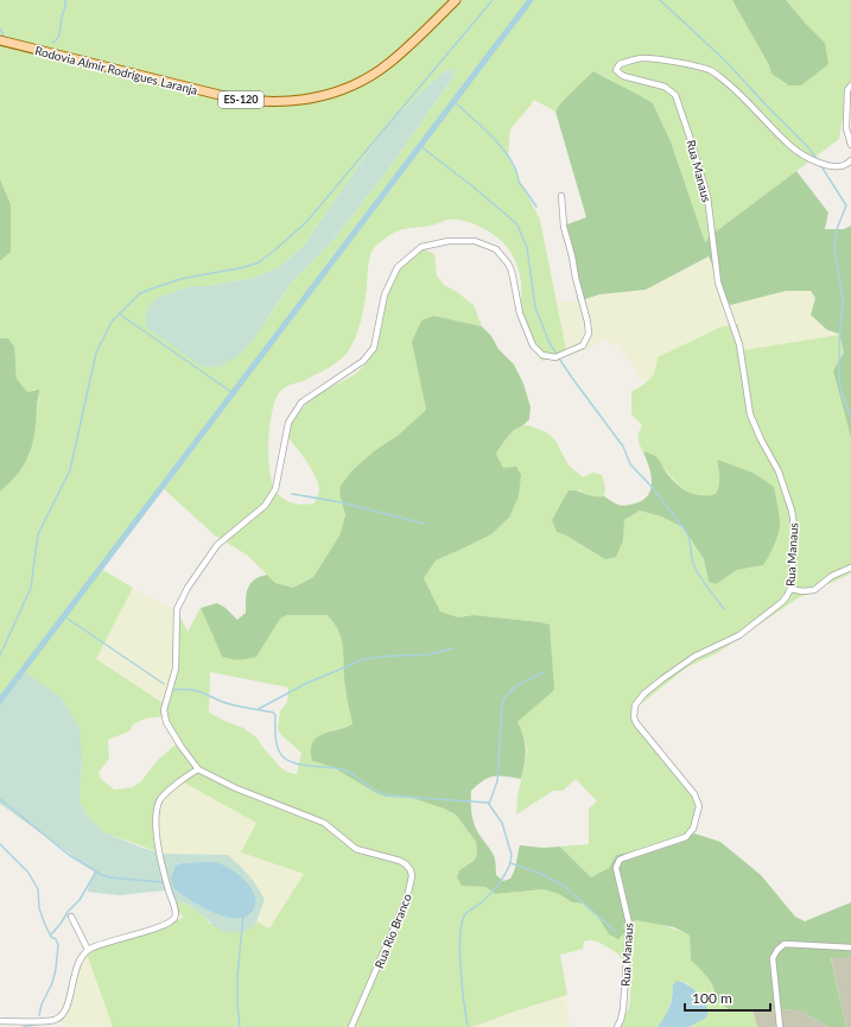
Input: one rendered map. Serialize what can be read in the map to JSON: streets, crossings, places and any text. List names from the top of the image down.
{
  "streets": {
    "main road": ["Rodovia Almir Rodrigues Laranja", "ES-120"],
    "street": ["Rua Manaus", "Rua Rio Branco"]
  },
  "scale_bar": "100 m"
}
